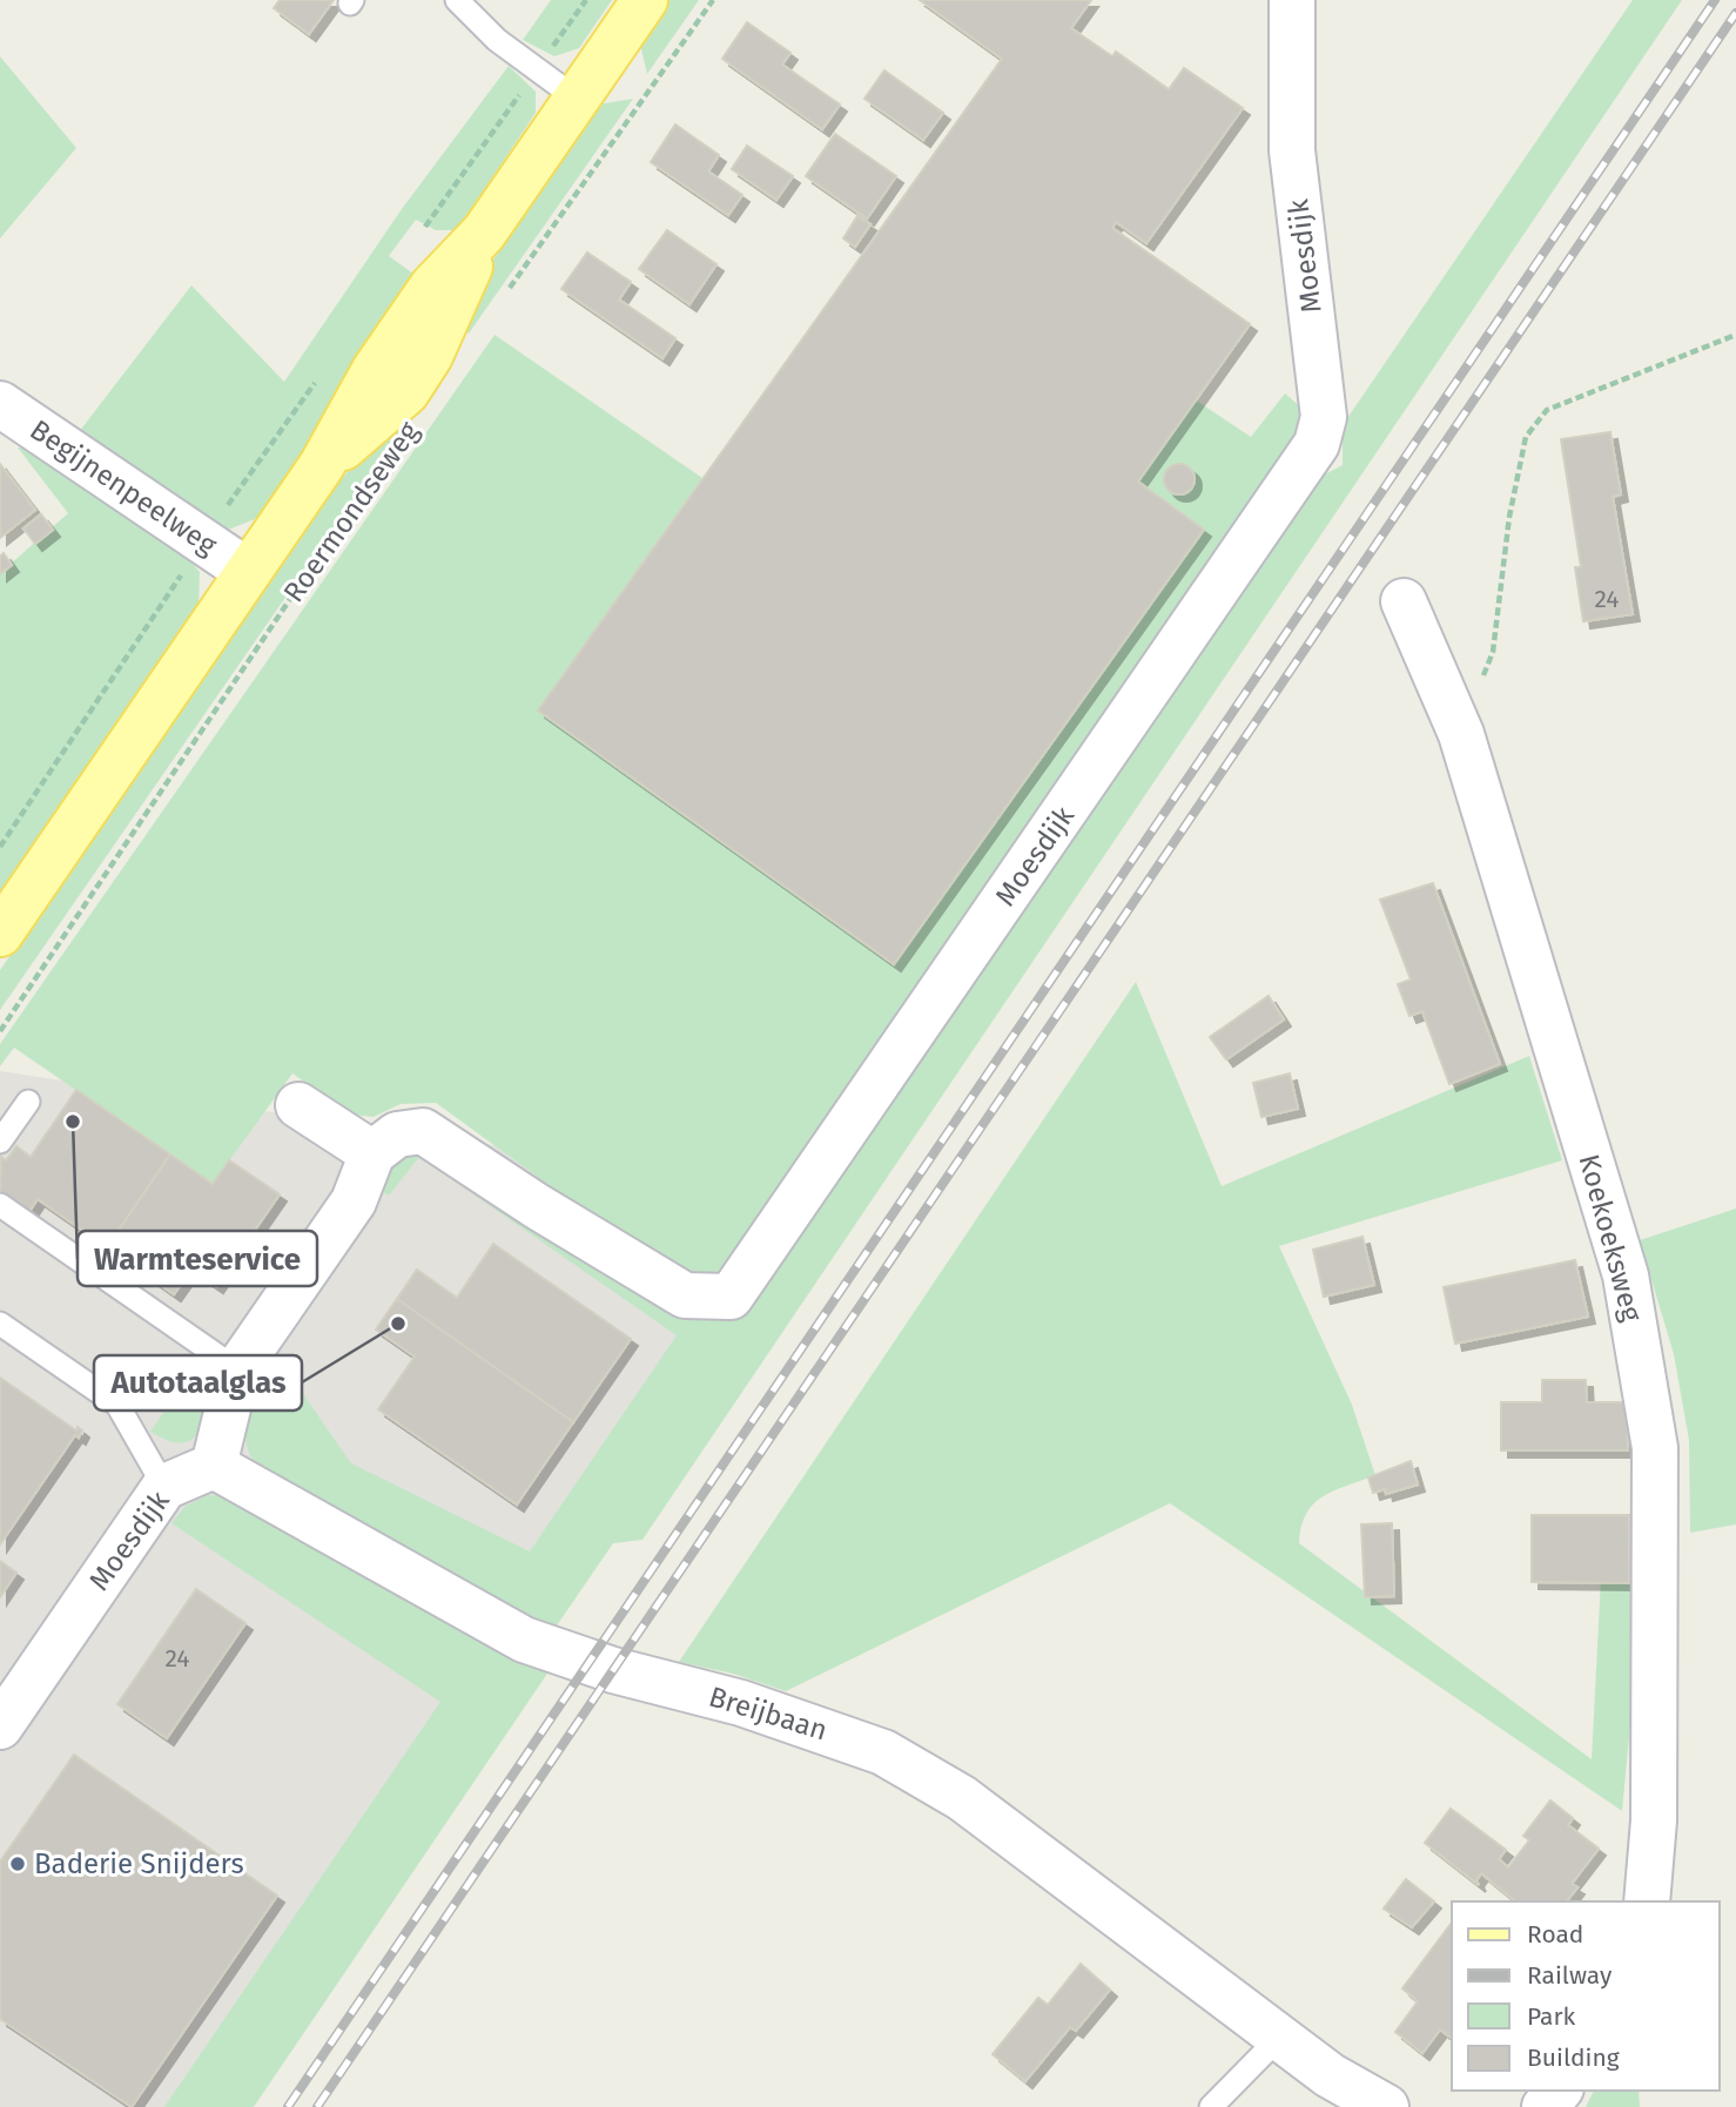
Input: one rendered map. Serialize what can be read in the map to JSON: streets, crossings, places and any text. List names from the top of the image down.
{
  "streets": {
    "main road": ["Roermondseweg"],
    "street": [
      "Moesdijk",
      "Begijnenpeelweg",
      "Koekoeksweg",
      "Breijbaan"
    ]
  },
  "crossings": [
    ["Moesdijk", "Breijbaan"],
    ["Begijnenpeelweg", "Roermondseweg"]
  ],
  "places": ["Warmteservice", "Autotaalglas", "Baderie Snijders"],
  "house_numbers": ["24", "24"],
  "legend": [
    "Road",
    "Railway",
    "Park",
    "Building"
  ]
}
